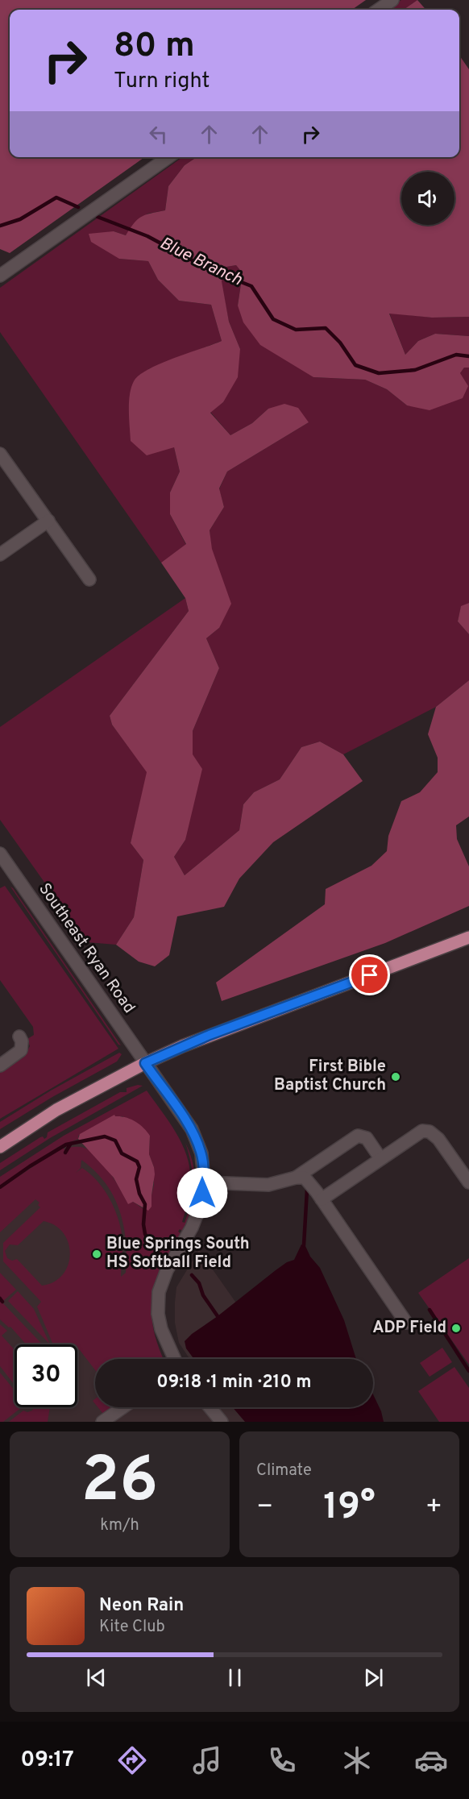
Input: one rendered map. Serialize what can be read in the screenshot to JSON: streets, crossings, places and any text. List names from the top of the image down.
{
  "streets": {
    "street": ["Southeast Ryan Road"]
  },
  "water": ["Blue Branch"],
  "places": ["First Bible Baptist Church", "Blue Springs South HS Softball Field", "ADP Field"],
  "page": {
    "turn": ["80 m", "Turn right"],
    "limit": "30",
    "trip": "09:18 · 1 min · 210 m",
    "tile": [
      ["26", "km/h"],
      "Climate"
    ],
    "heat": ["−", "19°", "+"],
    "song": ["Neon Rain", "Kite Club"],
    "tabs": "09:17"
  }
}
